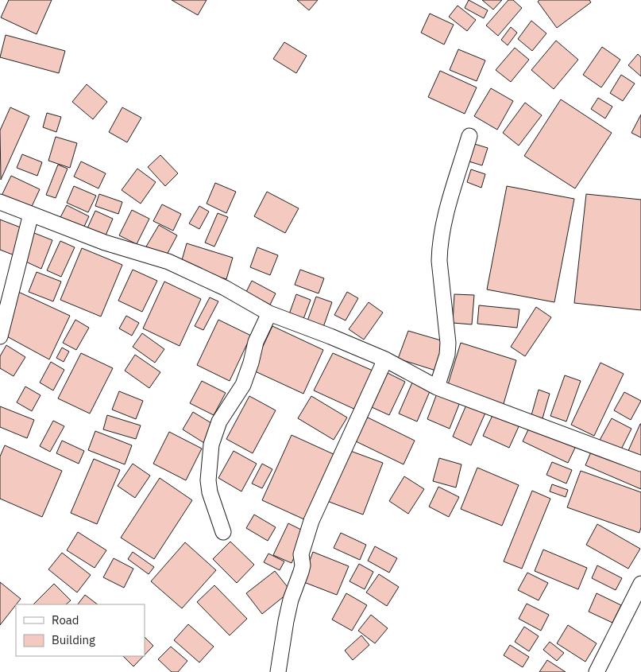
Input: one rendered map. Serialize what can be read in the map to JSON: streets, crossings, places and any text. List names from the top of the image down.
{
  "legend": ["Road", "Building"]
}
